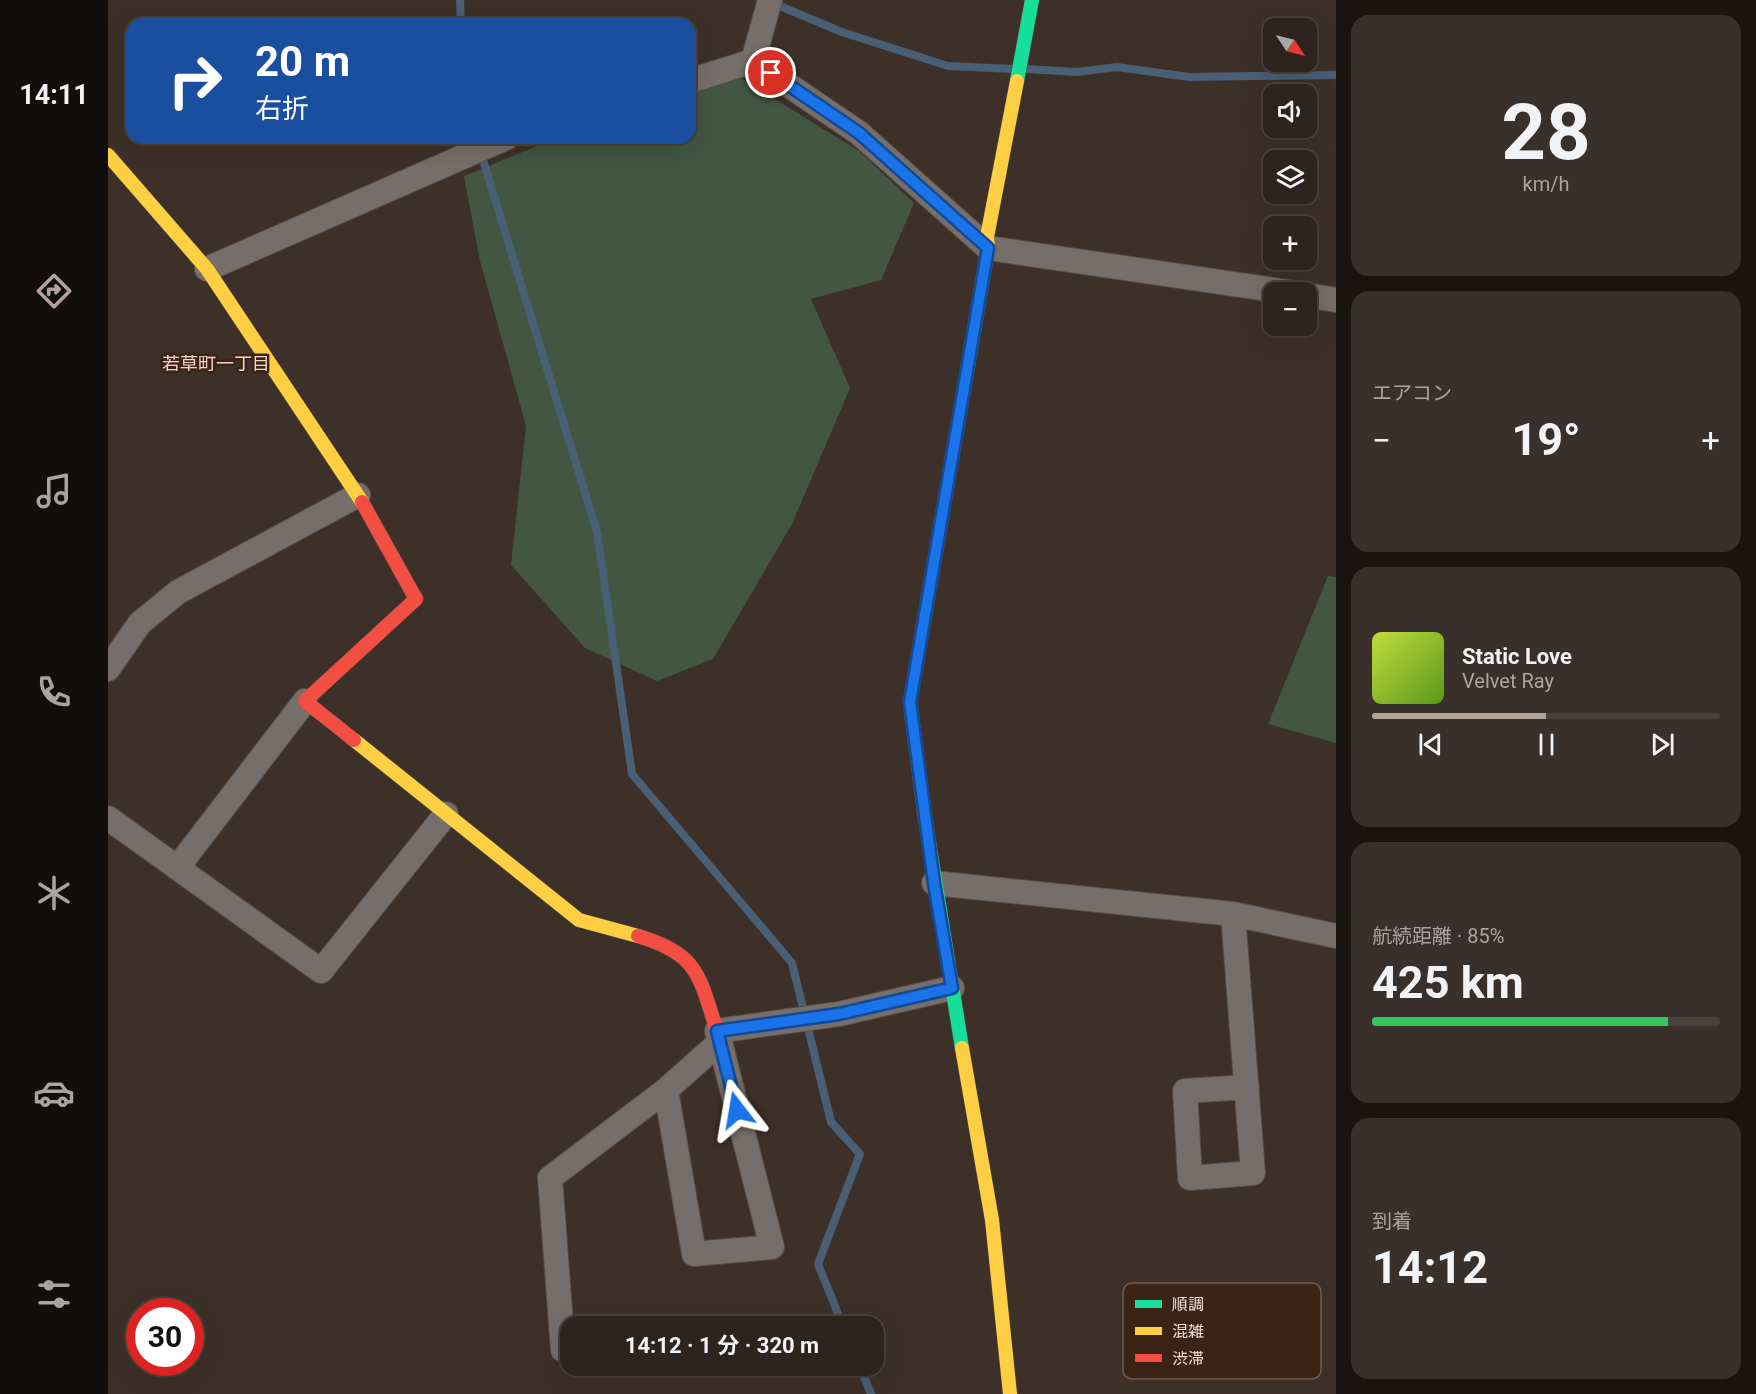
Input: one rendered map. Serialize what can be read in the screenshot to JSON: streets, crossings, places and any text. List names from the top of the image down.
{
  "districts": ["若草町一丁目"],
  "legend": ["順調", "混雑", "渋滞"],
  "north": "bottom right",
  "page": {
    "tabs": "14:11",
    "tile": [
      ["28", "km/h"],
      "エアコン",
      ["航続距離 · 85%", "425 km"],
      ["到着", "14:12"]
    ],
    "map_buttons": ["+", "−"],
    "turn": ["20 m", "右折"],
    "heat": ["−", "19°", "+"],
    "song": ["Static Love", "Velvet Ray"],
    "limit": "30",
    "trip": "14:12 · 1 分 · 320 m"
  }
}
